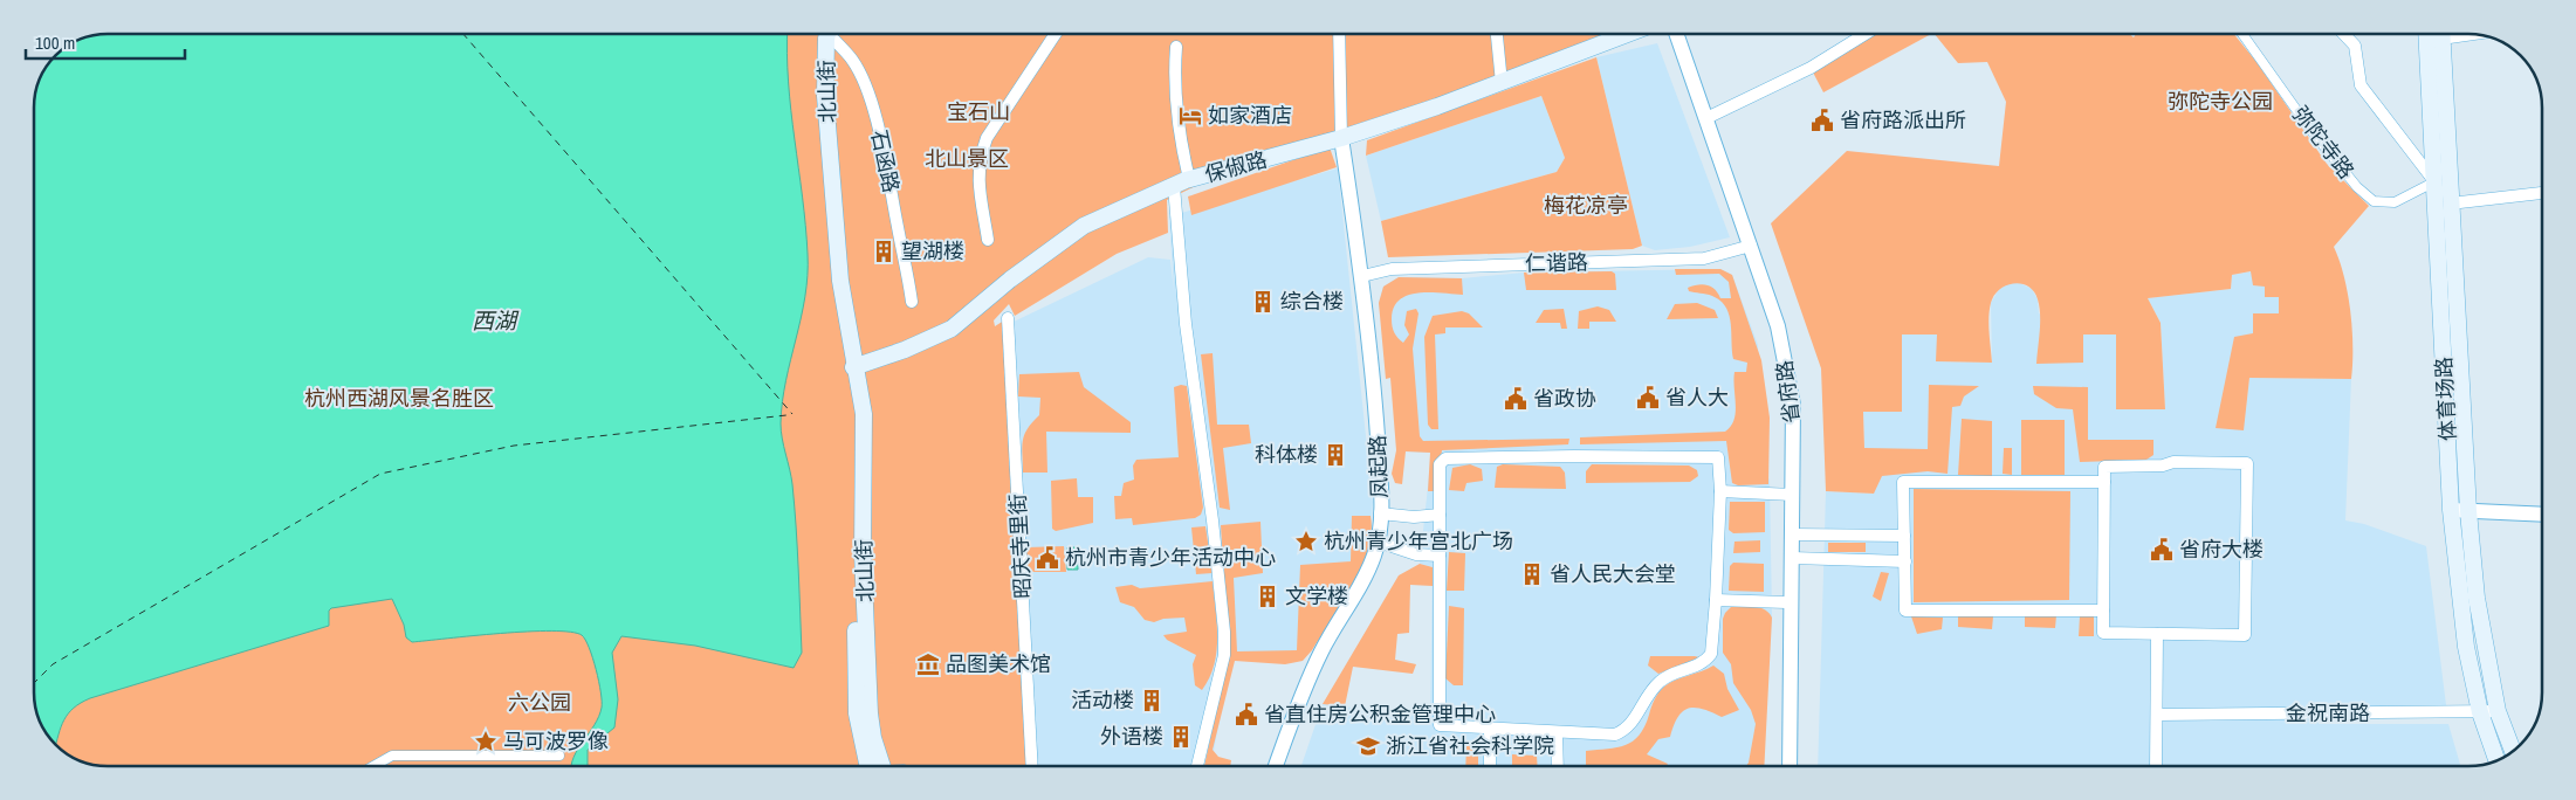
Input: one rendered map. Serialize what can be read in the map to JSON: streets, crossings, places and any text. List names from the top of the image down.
{
  "streets": {
    "main road": ["北山街", "保俶路", "体育场路"],
    "street": [
      "弥陀寺路",
      "石函路",
      "仁谐路",
      "省府路",
      "凤起路",
      "昭庆寺里街",
      "金祝南路"
    ]
  },
  "crossings": [
    ["北山街", "保俶路"],
    ["弥陀寺路", "体育场路"],
    ["保俶路", "凤起路"],
    ["仁谐路", "省府路"],
    ["仁谐路", "凤起路"],
    ["体育场路", "金祝南路"]
  ],
  "water": ["西湖"],
  "parks": [
    "弥陀寺公园",
    "宝石山",
    "北山景区",
    "梅花凉亭",
    "杭州西湖风景名胜区",
    "六公园"
  ],
  "places": {
    "hotel": ["如家酒店"],
    "public building": [
      "省府路派出所",
      "省人大",
      "省政协",
      "省府大楼",
      "杭州市青少年活动中心",
      "省直住房公积金管理中心"
    ],
    "building": [
      "望湖楼",
      "综合楼",
      "科体楼",
      "省人民大会堂",
      "文学楼",
      "活动楼",
      "外语楼"
    ],
    "place": ["杭州青少年宫北广场", "马可波罗像"],
    "museum": ["品图美术馆"],
    "school or university": ["浙江省社会科学院"]
  },
  "scale_bar": "100 m"
}
